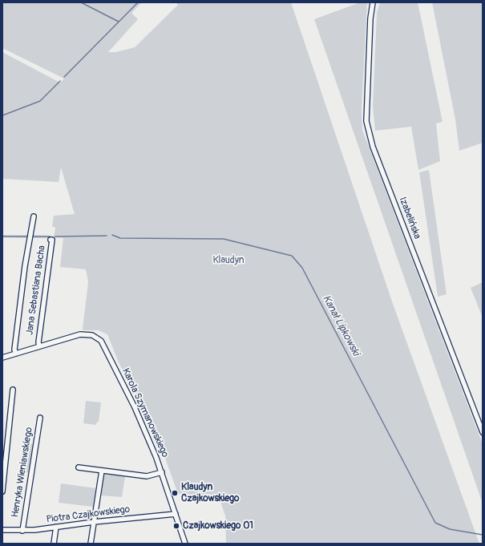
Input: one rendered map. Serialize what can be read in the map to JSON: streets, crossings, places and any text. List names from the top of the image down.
{
  "streets": {
    "street": [
      "Izabelińska",
      "Jana Sebastiana Bacha",
      "Karola Szymanowskiego",
      "Henryka Wieniawskiego",
      "Piotra Czajkowskiego"
    ]
  },
  "crossings": [
    ["Jana Sebastiana Bacha", "Karola Szymanowskiego"],
    ["Karola Szymanowskiego", "Piotra Czajkowskiego"],
    ["Henryka Wieniawskiego", "Piotra Czajkowskiego"]
  ],
  "water": ["Kanał Lipkowski"],
  "parks": ["Klaudyn"],
  "places": ["Klaudyn Czajkowskiego", "Czajkowskiego 01"]
}
